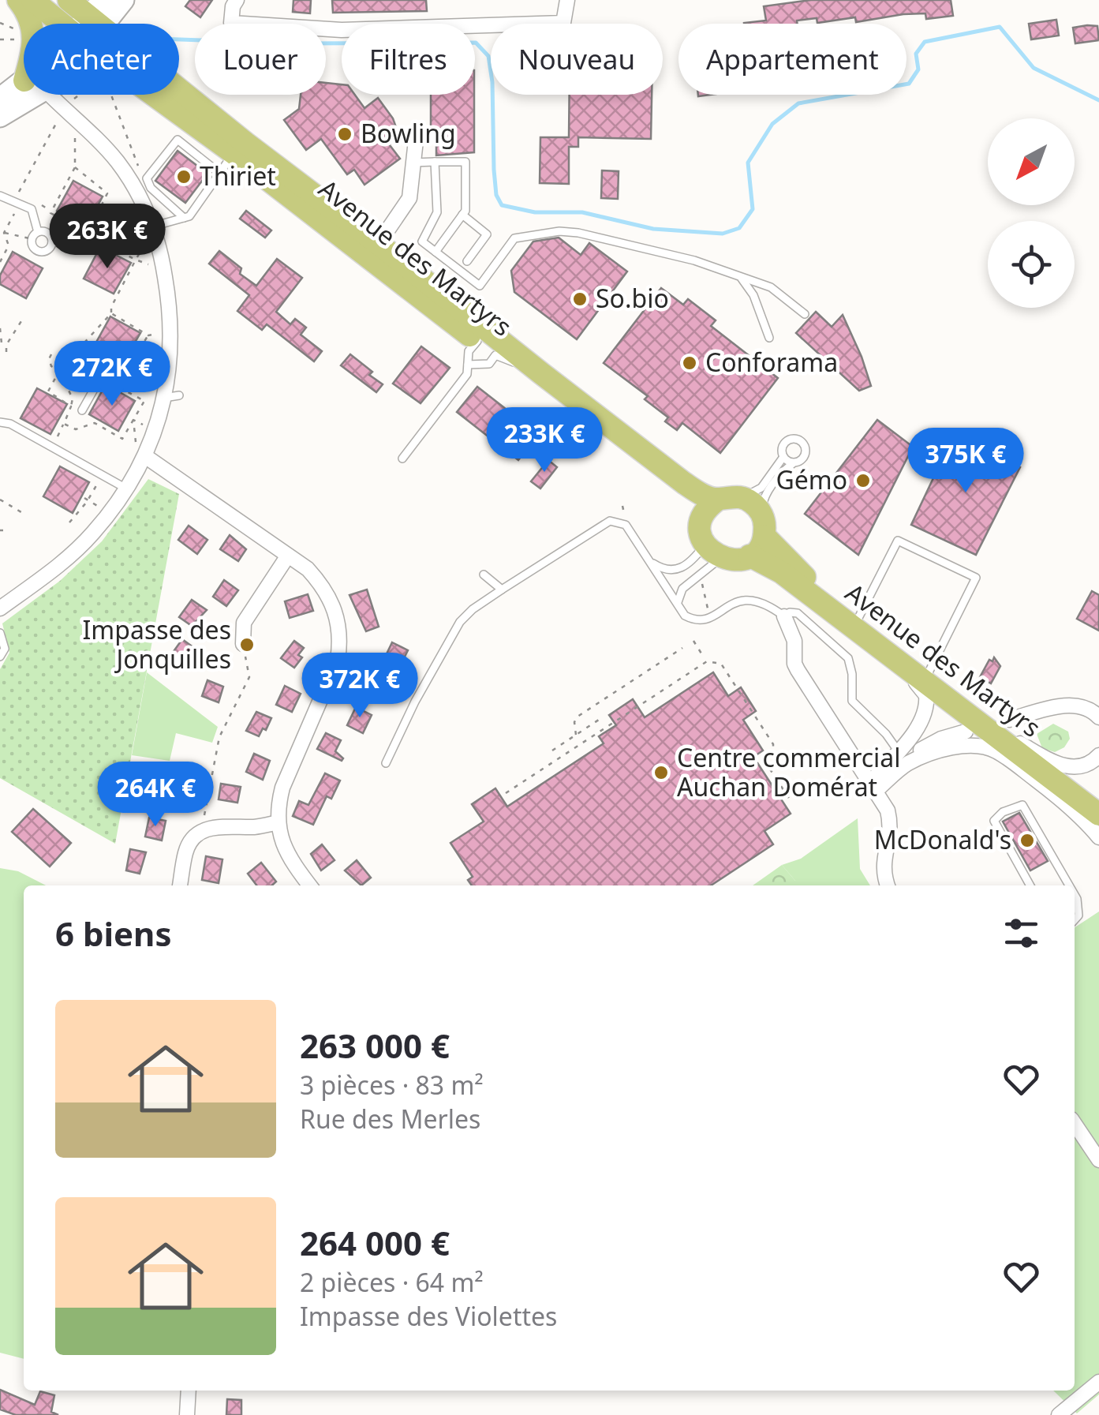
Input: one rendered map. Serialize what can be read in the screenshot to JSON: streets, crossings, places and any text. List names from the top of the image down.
{
  "streets": {
    "main road": ["Avenue des Martyrs"]
  },
  "places": [
    "Bowling",
    "Thiriet",
    "So.bio",
    "Conforama",
    "Gémo",
    "Impasse des Jonquilles",
    "Centre commercial Auchan Domérat",
    "McDonald's"
  ],
  "north": "bottom left",
  "page": {
    "chip": [
      "Acheter",
      "Louer",
      "Filtres",
      "Nouveau",
      "Appartement"
    ],
    "price": [
      "263K €",
      "272K €",
      "233K €",
      "375K €",
      "372K €",
      "264K €"
    ],
    "heading": "6 biens",
    "list": [
      {
        "name": "263 000 €",
        "note": "3 pièces · 83 m² · Rue des Merles"
      },
      {
        "name": "264 000 €",
        "note": "2 pièces · 64 m² · Impasse des Violettes"
      }
    ]
  }
}
